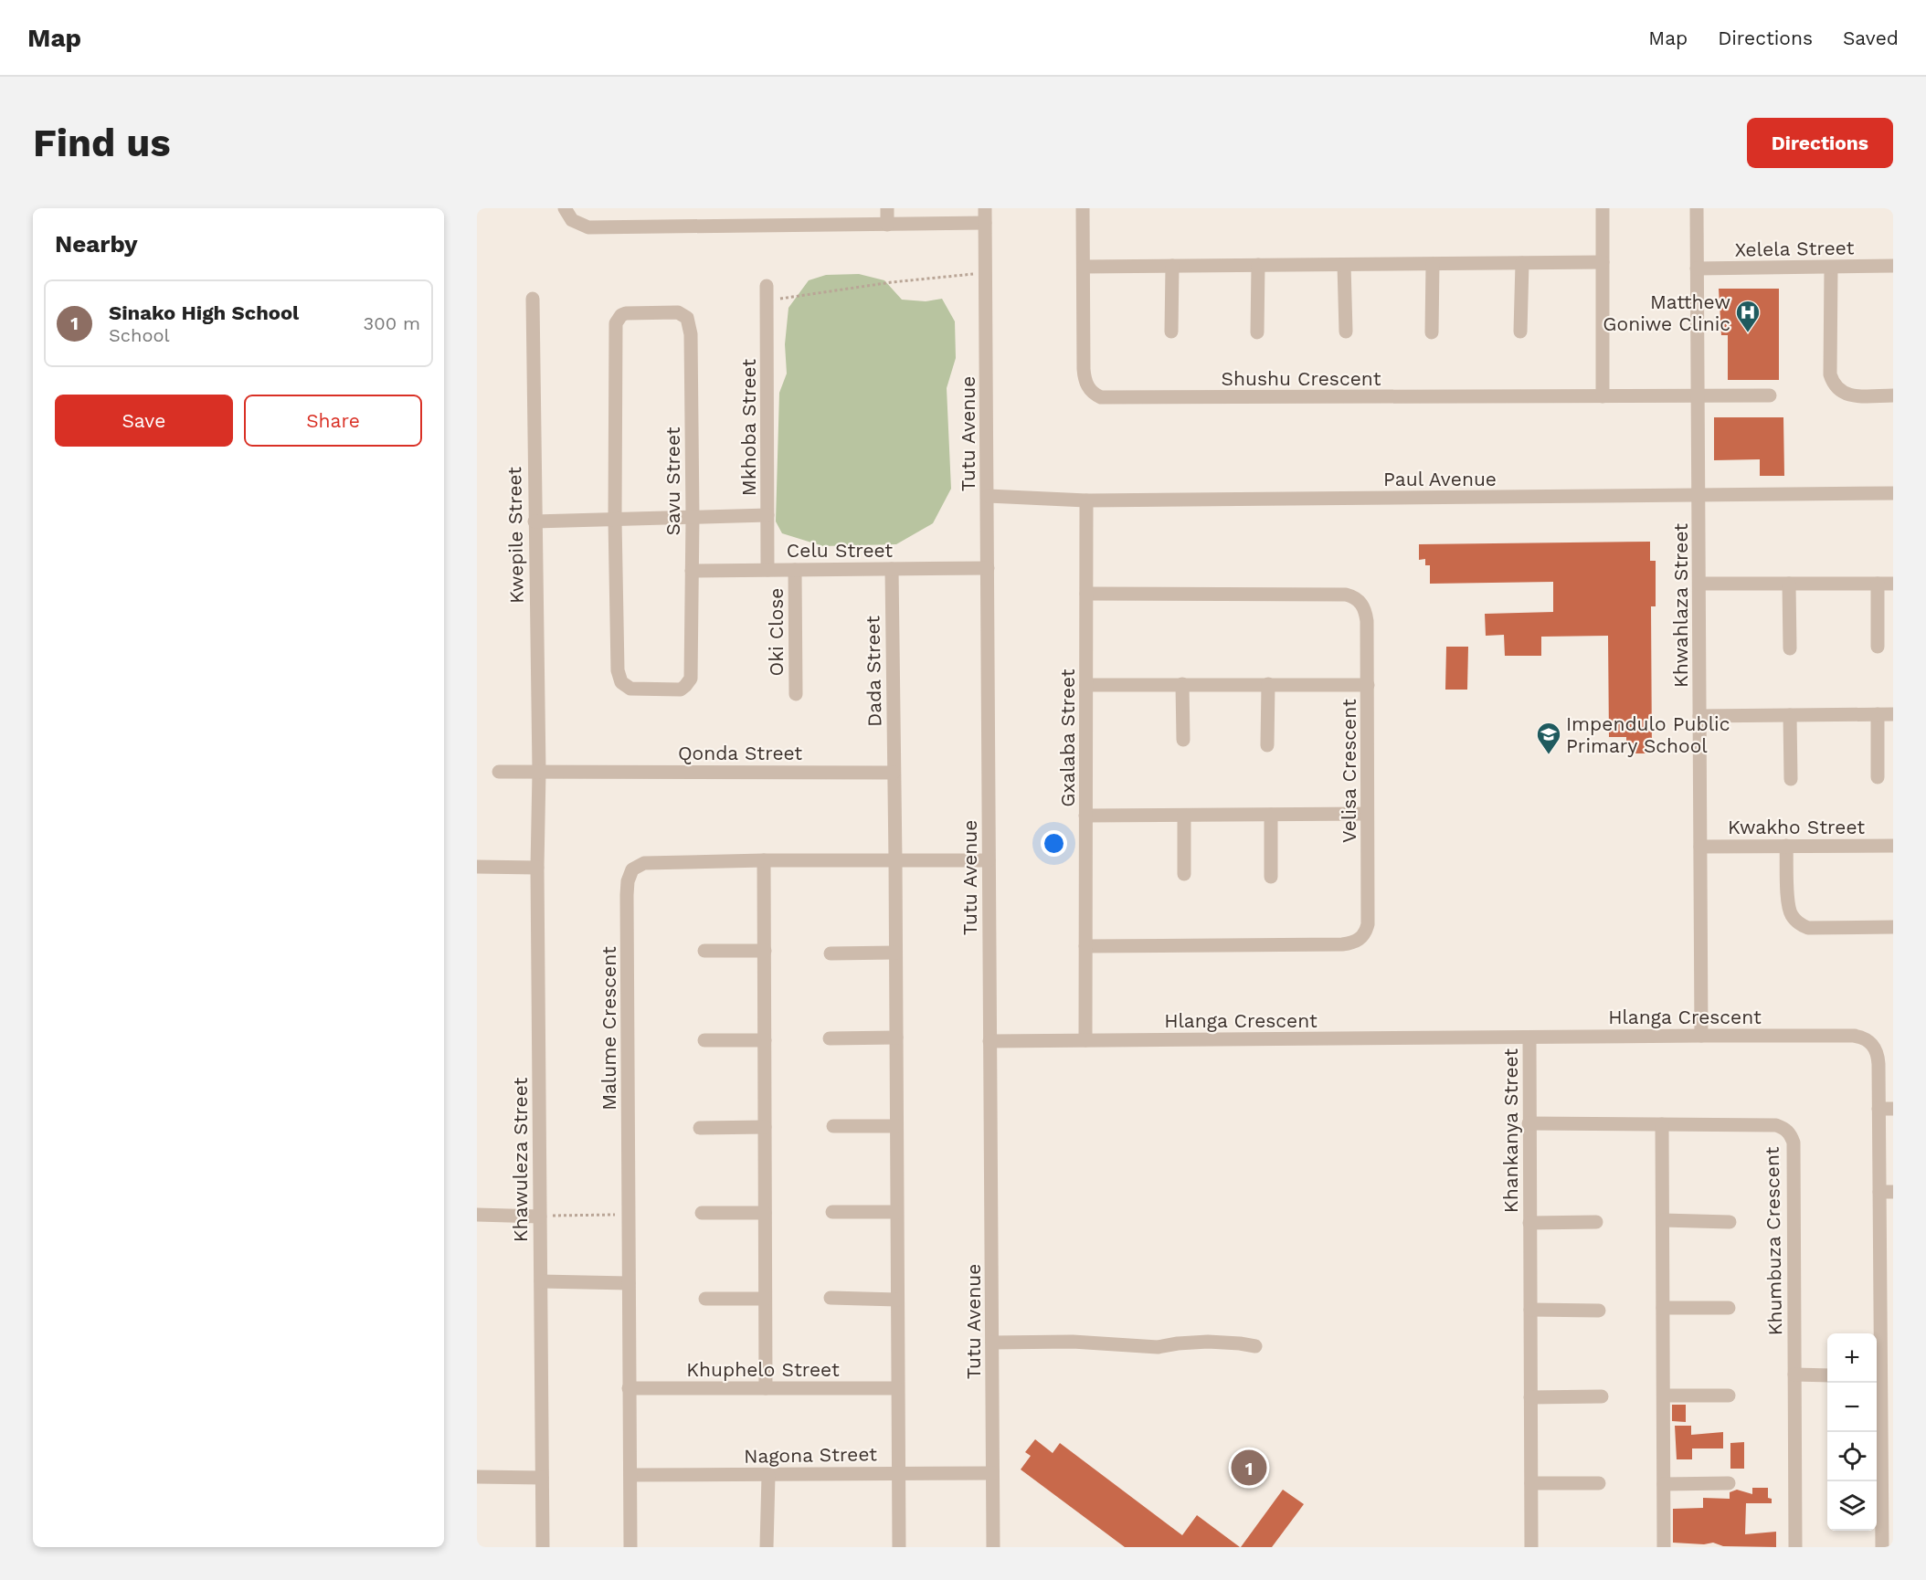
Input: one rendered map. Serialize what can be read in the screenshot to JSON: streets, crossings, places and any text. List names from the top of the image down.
{
  "streets": {
    "street": [
      "Xelela Street",
      "Shushu Crescent",
      "Mkhoba Street",
      "Tutu Avenue",
      "Paul Avenue",
      "Savu Street",
      "Kwepile Street",
      "Celu Street",
      "Khwahlaza Street",
      "Oki Close",
      "Dada Street",
      "Gxalaba Street",
      "Qonda Street",
      "Velisa Crescent",
      "Kwakho Street",
      "Hlanga Crescent",
      "Malume Crescent",
      "Khankanya Street",
      "Khawuleza Street",
      "Khumbuza Crescent",
      "Khuphelo Street",
      "Nagona Street"
    ]
  },
  "crossings": [
    ["Xelela Street", "Khwahlaza Street"],
    ["Shushu Crescent", "Khwahlaza Street"],
    ["Mkhoba Street", "Celu Street"],
    ["Tutu Avenue", "Paul Avenue"],
    ["Tutu Avenue", "Celu Street"],
    ["Tutu Avenue", "Hlanga Crescent"],
    ["Tutu Avenue", "Malume Crescent"],
    ["Tutu Avenue", "Nagona Street"],
    ["Paul Avenue", "Khwahlaza Street"],
    ["Paul Avenue", "Gxalaba Street"],
    ["Savu Street", "Celu Street"],
    ["Kwepile Street", "Qonda Street"],
    ["Kwepile Street", "Khawuleza Street"],
    ["Celu Street", "Oki Close"],
    ["Celu Street", "Dada Street"],
    ["Khwahlaza Street", "Kwakho Street"],
    ["Khwahlaza Street", "Hlanga Crescent"],
    ["Dada Street", "Qonda Street"],
    ["Gxalaba Street", "Velisa Crescent"],
    ["Gxalaba Street", "Hlanga Crescent"],
    ["Qonda Street", "Khawuleza Street"],
    ["Hlanga Crescent", "Khankanya Street"],
    ["Malume Crescent", "Khuphelo Street"],
    ["Malume Crescent", "Nagona Street"],
    ["Khankanya Street", "Khumbuza Crescent"]
  ],
  "places": {
    "hospital": ["Matthew Goniwe Clinic"],
    "school or university": ["Impendulo Public Primary School"]
  },
  "page": {
    "header": "Map",
    "nav": ["Map", "Directions", "Saved"],
    "buttons": [
      "Directions",
      ["Save", "Share"]
    ],
    "title": "Find us",
    "heading": "Nearby",
    "list": [
      {
        "mark": "1",
        "name": "Sinako High School",
        "note": "School",
        "value": "300 m"
      }
    ],
    "map_buttons": ["+", "−"],
    "pins": "1"
  }
}
